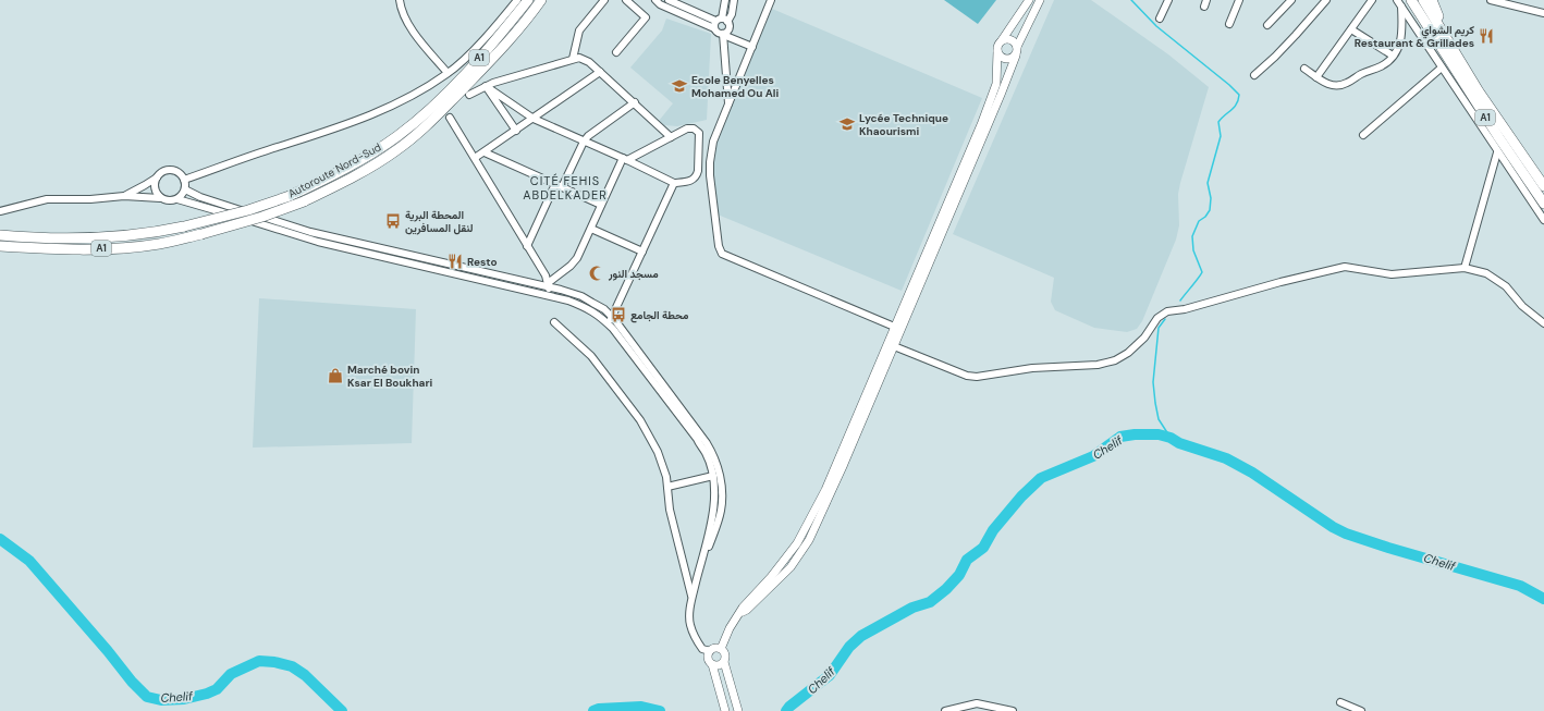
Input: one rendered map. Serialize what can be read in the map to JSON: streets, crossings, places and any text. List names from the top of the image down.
{
  "streets": {
    "highway": ["A1", "Autoroute Nord-Sud"]
  },
  "districts": ["CITÉ FEHIS ABDELKADER"],
  "water": ["Chelif"],
  "places": {
    "restaurant": ["كريم الشواي Restaurant & Grillades", "Resto"],
    "school or university": ["Ecole Benyelles Mohamed Ou Ali", "Lycée Technique Khaourismi"],
    "bus stop": ["المحطة البرية لنقل المسافرين", "محطة الجامع"],
    "mosque": ["مسجد النور"],
    "shop": ["Marché bovin Ksar El Boukhari"]
  }
}
